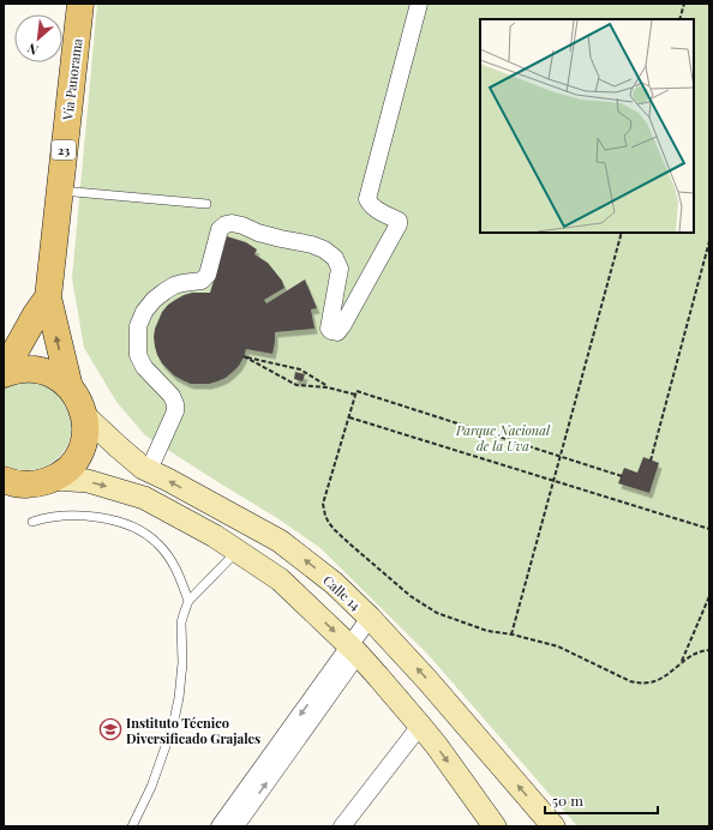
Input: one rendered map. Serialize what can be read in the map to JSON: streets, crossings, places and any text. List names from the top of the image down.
{
  "streets": {
    "main road": ["Vía Panorama", "23", "Calle 14"]
  },
  "parks": ["Parque Nacional de la Uva"],
  "places": {
    "school or university": ["Instituto Técnico Diversificado Grajales"]
  },
  "scale_bar": "50 m",
  "north": "bottom left"
}
